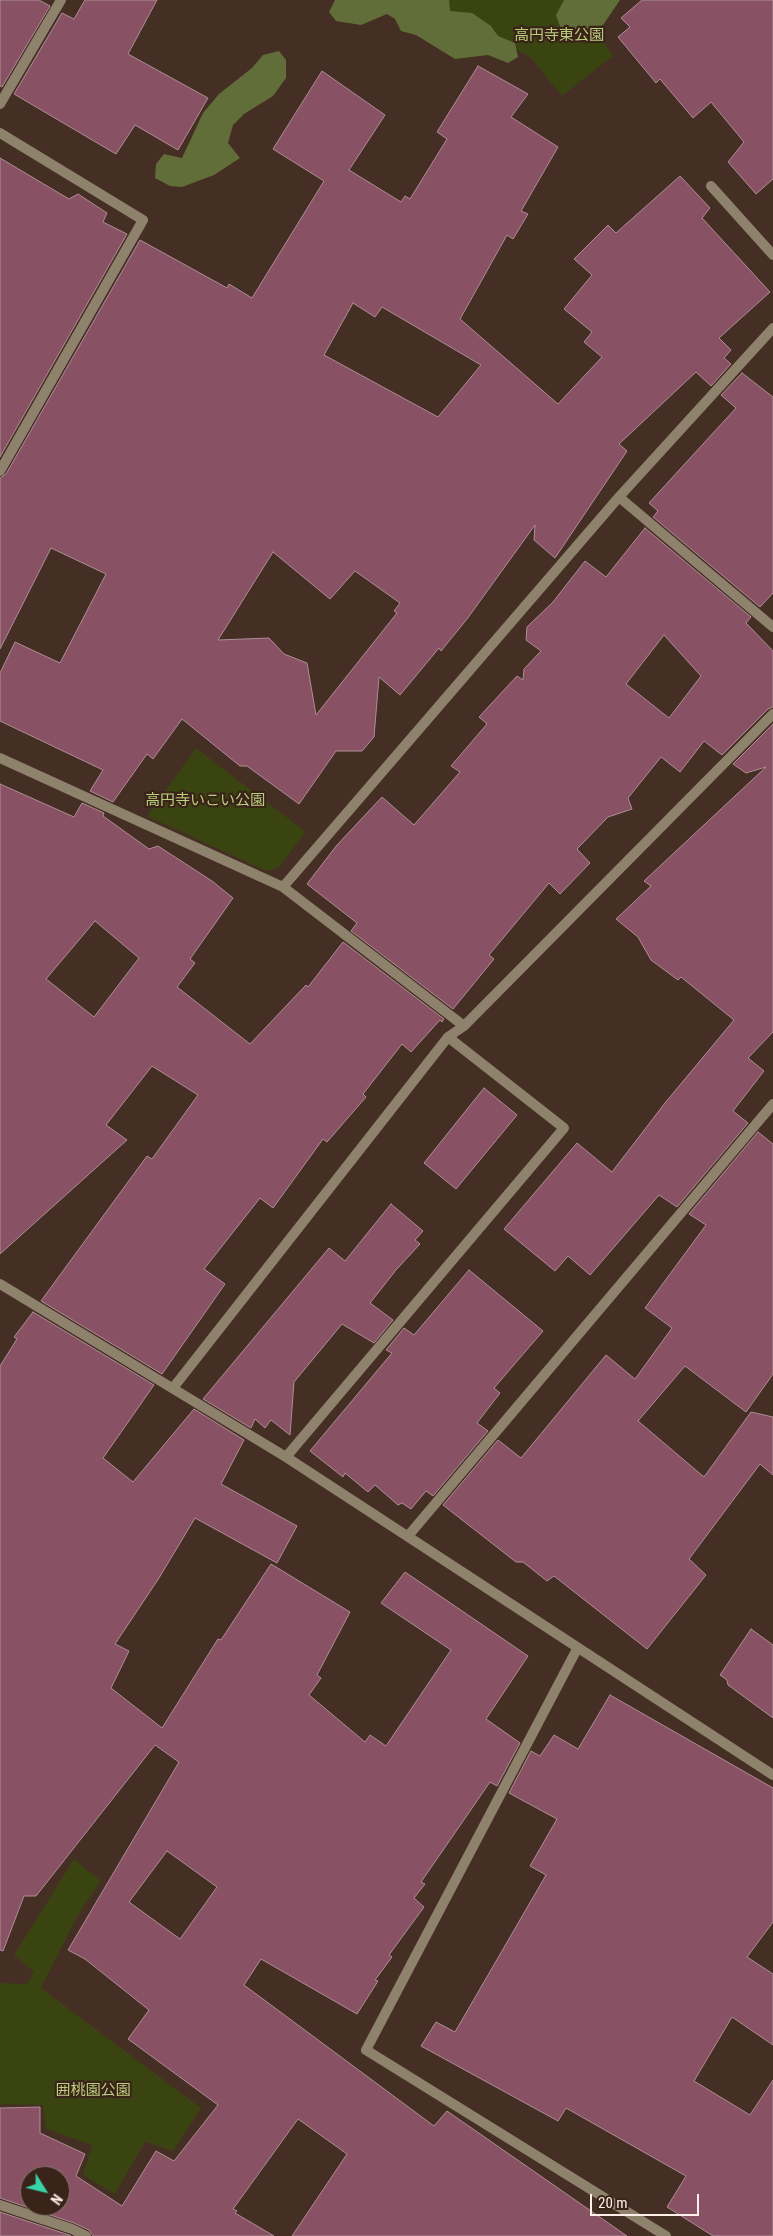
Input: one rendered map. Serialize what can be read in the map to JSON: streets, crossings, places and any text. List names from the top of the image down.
{
  "parks": ["高円寺東公園", "高円寺いこい公園", "囲桃園公園"],
  "scale_bar": "20 m",
  "north": "bottom right"
}
